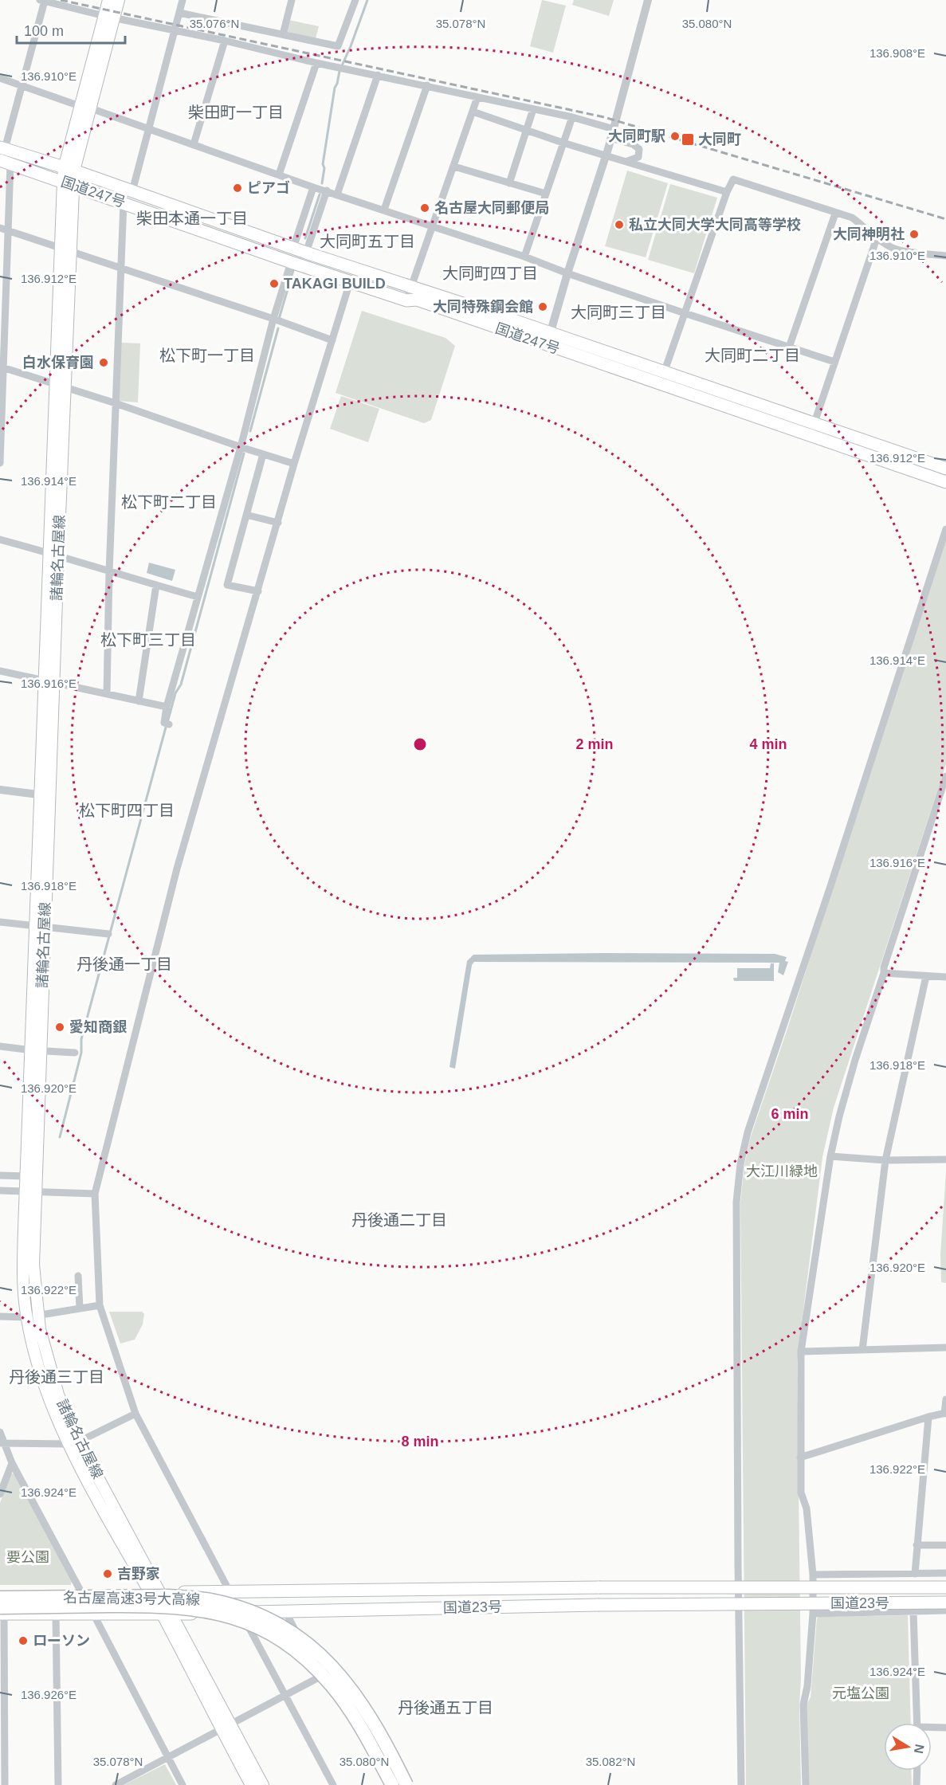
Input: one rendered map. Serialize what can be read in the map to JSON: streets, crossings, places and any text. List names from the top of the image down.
{
  "streets": {
    "highway": ["国道247号", "名古屋高速3号大高線", "国道23号"],
    "main road": ["諸輪名古屋線"]
  },
  "crossings": [
    ["国道247号", "諸輪名古屋線"],
    ["諸輪名古屋線", "国道23号"],
    ["名古屋高速3号大高線", "国道23号"]
  ],
  "districts": [
    "柴田町一丁目",
    "柴田本通一丁目",
    "大同町五丁目",
    "大同町四丁目",
    "大同町三丁目",
    "松下町一丁目",
    "大同町二丁目",
    "松下町二丁目",
    "松下町三丁目",
    "松下町四丁目",
    "丹後通一丁目",
    "丹後通二丁目",
    "丹後通三丁目",
    "丹後通五丁目"
  ],
  "parks": ["大江川緑地", "要公園", "元塩公園"],
  "places": {
    "other": [
      "大同町駅",
      "ピアゴ",
      "名古屋大同郵便局",
      "私立大同大学大同高等学校",
      "大同神明社",
      "TAKAGI BUILD",
      "大同特殊鋼会館",
      "白水保育園",
      "愛知商銀",
      "吉野家",
      "ローソン"
    ],
    "transit": ["大同町"]
  },
  "scale_bar": "100 m",
  "north": "right",
  "coordinates": [
    "35.076°N",
    "35.078°N",
    "35.080°N",
    "136.908°E",
    "136.910°E",
    "136.912°E",
    "136.914°E",
    "136.916°E",
    "136.918°E",
    "136.920°E",
    "136.922°E",
    "136.924°E",
    "136.926°E",
    "35.082°N"
  ],
  "rings": [
    "2 min",
    "4 min",
    "6 min",
    "8 min"
  ]
}
